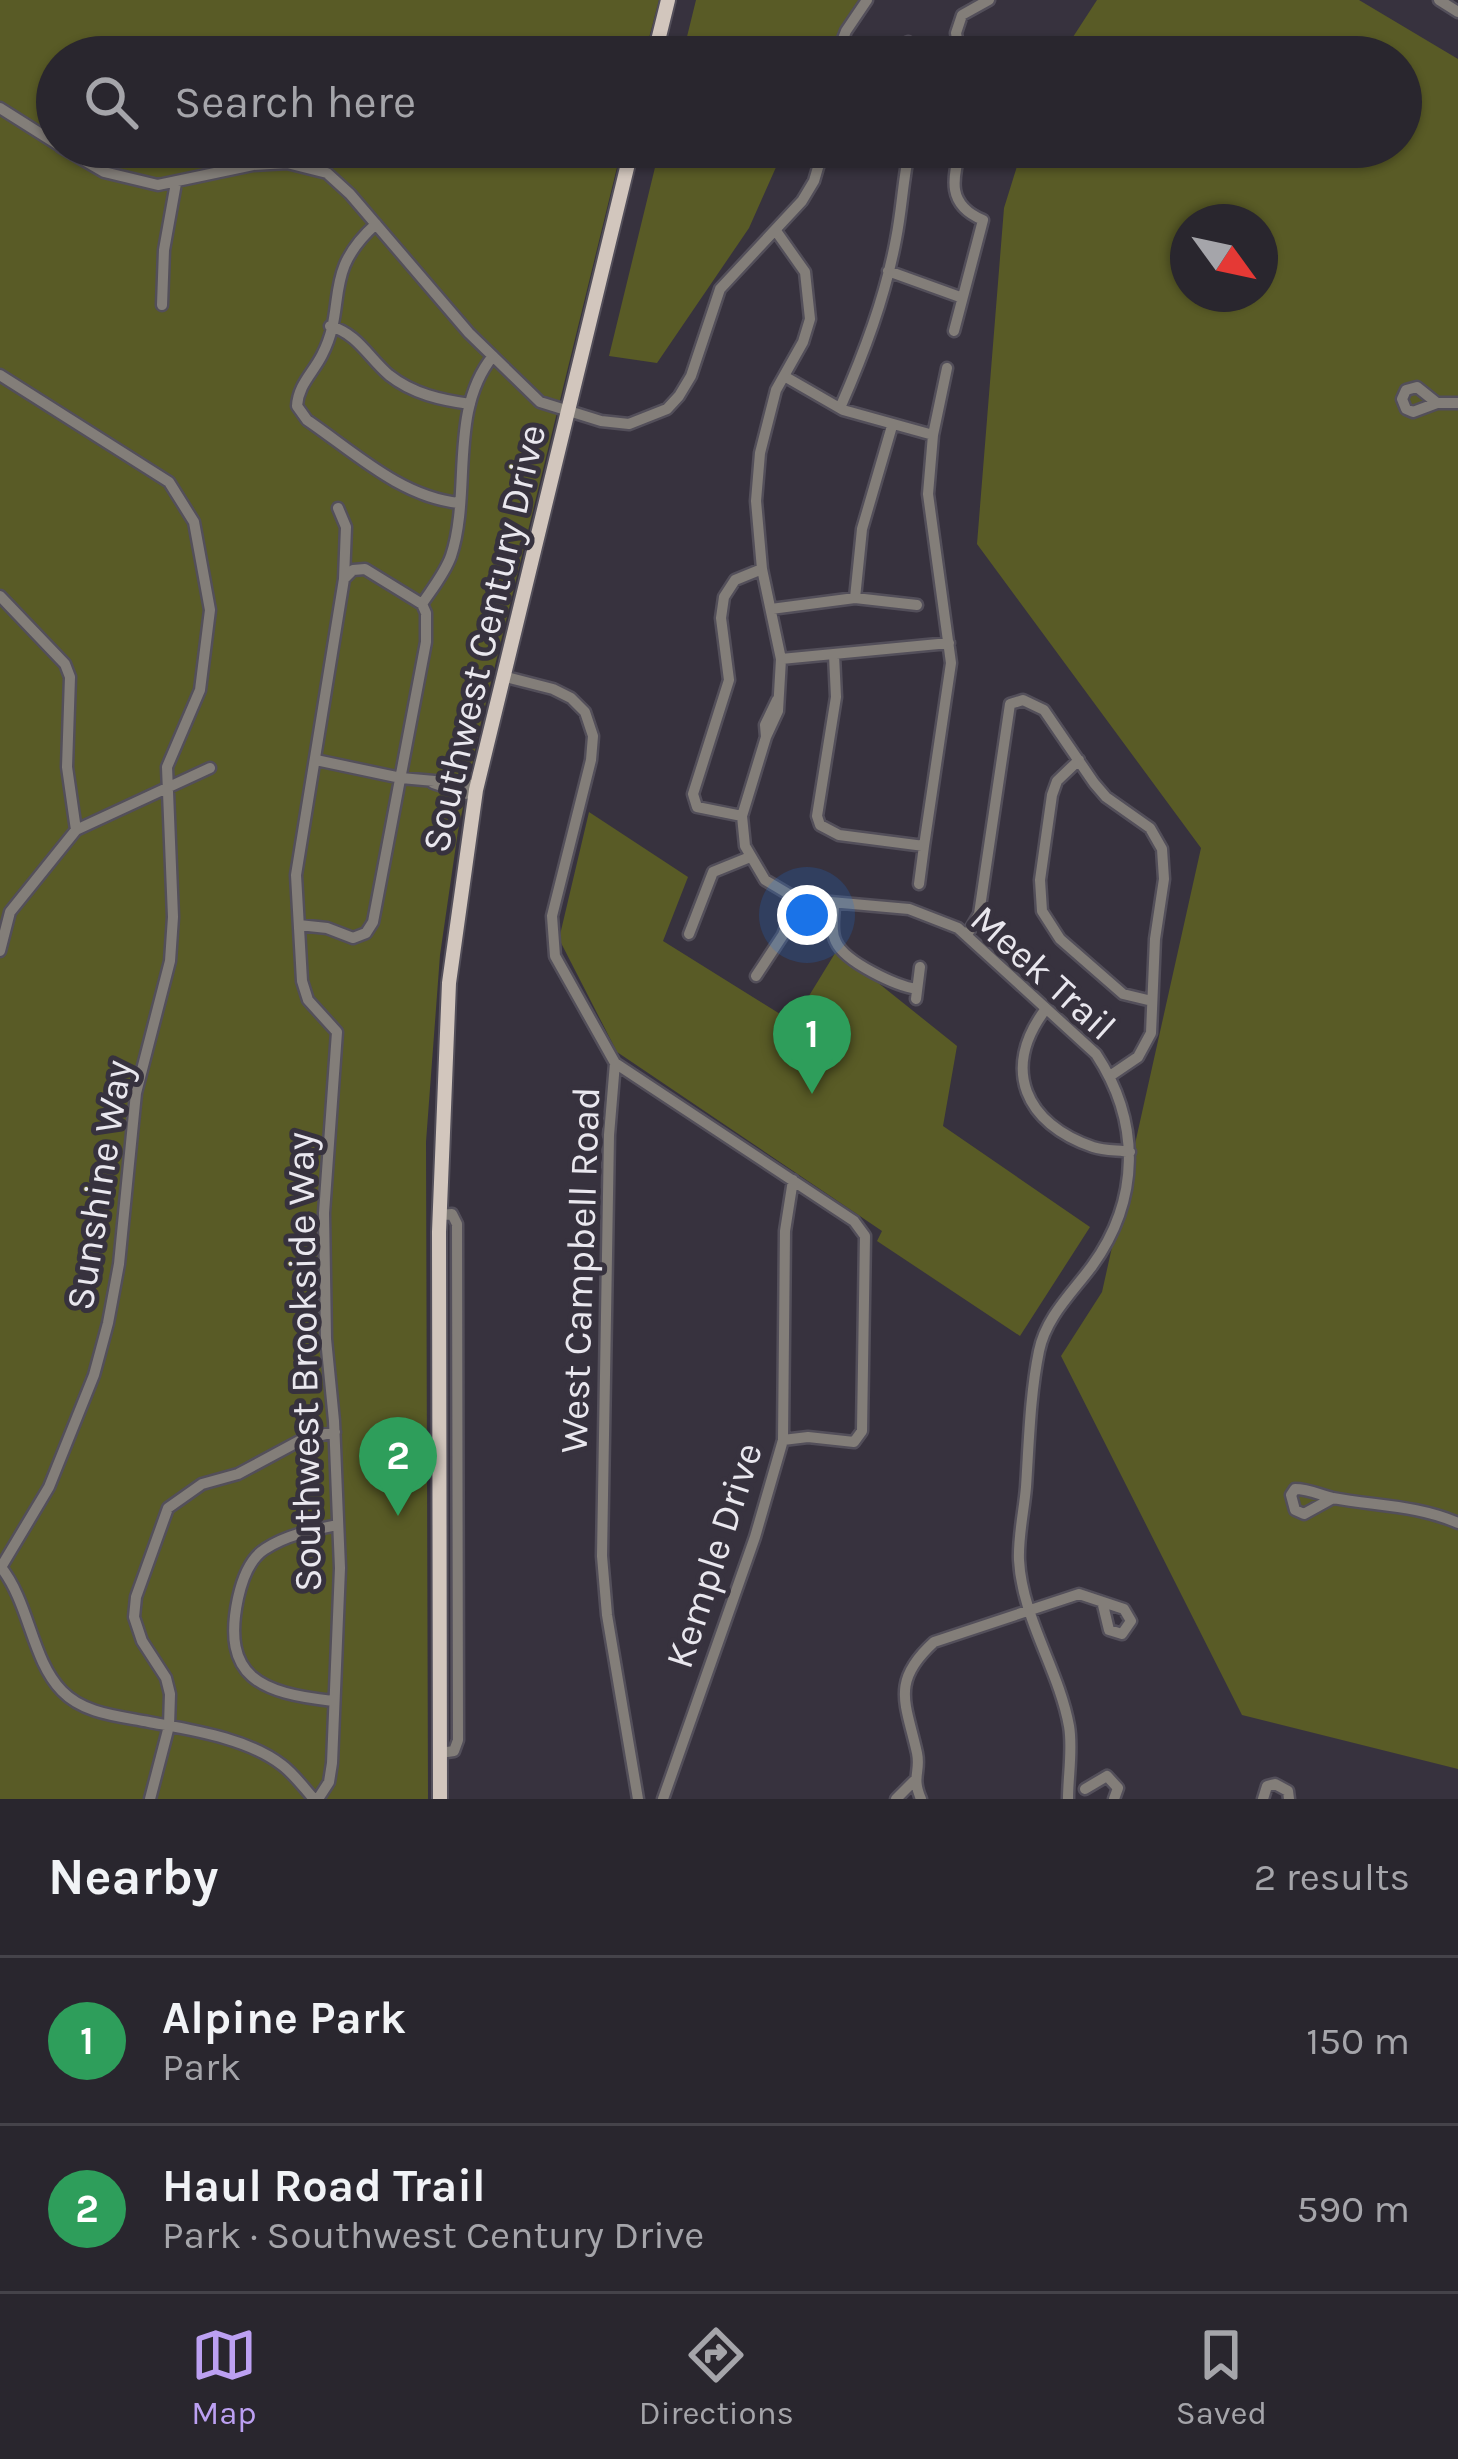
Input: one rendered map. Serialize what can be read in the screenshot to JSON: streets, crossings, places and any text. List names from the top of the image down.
{
  "streets": {
    "main road": ["Southwest Century Drive"],
    "street": [
      "Meek Trail",
      "Sunshine Way",
      "West Campbell Road",
      "Southwest Brookside Way",
      "Kemple Drive"
    ]
  },
  "crossings": [
    ["Southwest Century Drive", "West Campbell Road"]
  ],
  "north": "bottom right",
  "page": {
    "search": "Search here",
    "pins": ["1", "2"],
    "heading": ["Nearby", "2 results"],
    "list": [
      {
        "mark": "1",
        "name": "Alpine Park",
        "note": "Park",
        "value": "150 m"
      },
      {
        "mark": "2",
        "name": "Haul Road Trail",
        "note": "Park · Southwest Century Drive",
        "value": "590 m"
      }
    ],
    "nav": ["Map", "Directions", "Saved"]
  }
}
